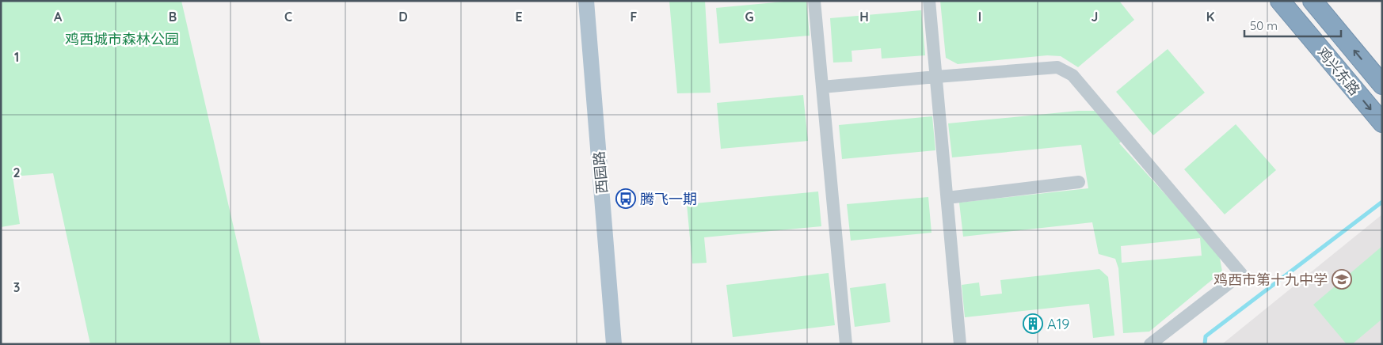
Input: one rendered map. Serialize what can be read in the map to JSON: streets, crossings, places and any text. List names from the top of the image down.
{
  "streets": {
    "highway": ["鸡兴东路"],
    "main road": ["西园路"]
  },
  "parks": ["鸡西城市森林公园"],
  "places": {
    "bus stop": ["腾飞一期"],
    "school or university": ["鸡西市第十九中学"],
    "building": ["A19"]
  },
  "scale_bar": "50 m",
  "grid": {
    "columns": [
      "A",
      "B",
      "C",
      "D",
      "E",
      "F",
      "G",
      "H",
      "I",
      "J",
      "K"
    ],
    "rows": ["1", "2", "3"]
  }
}
